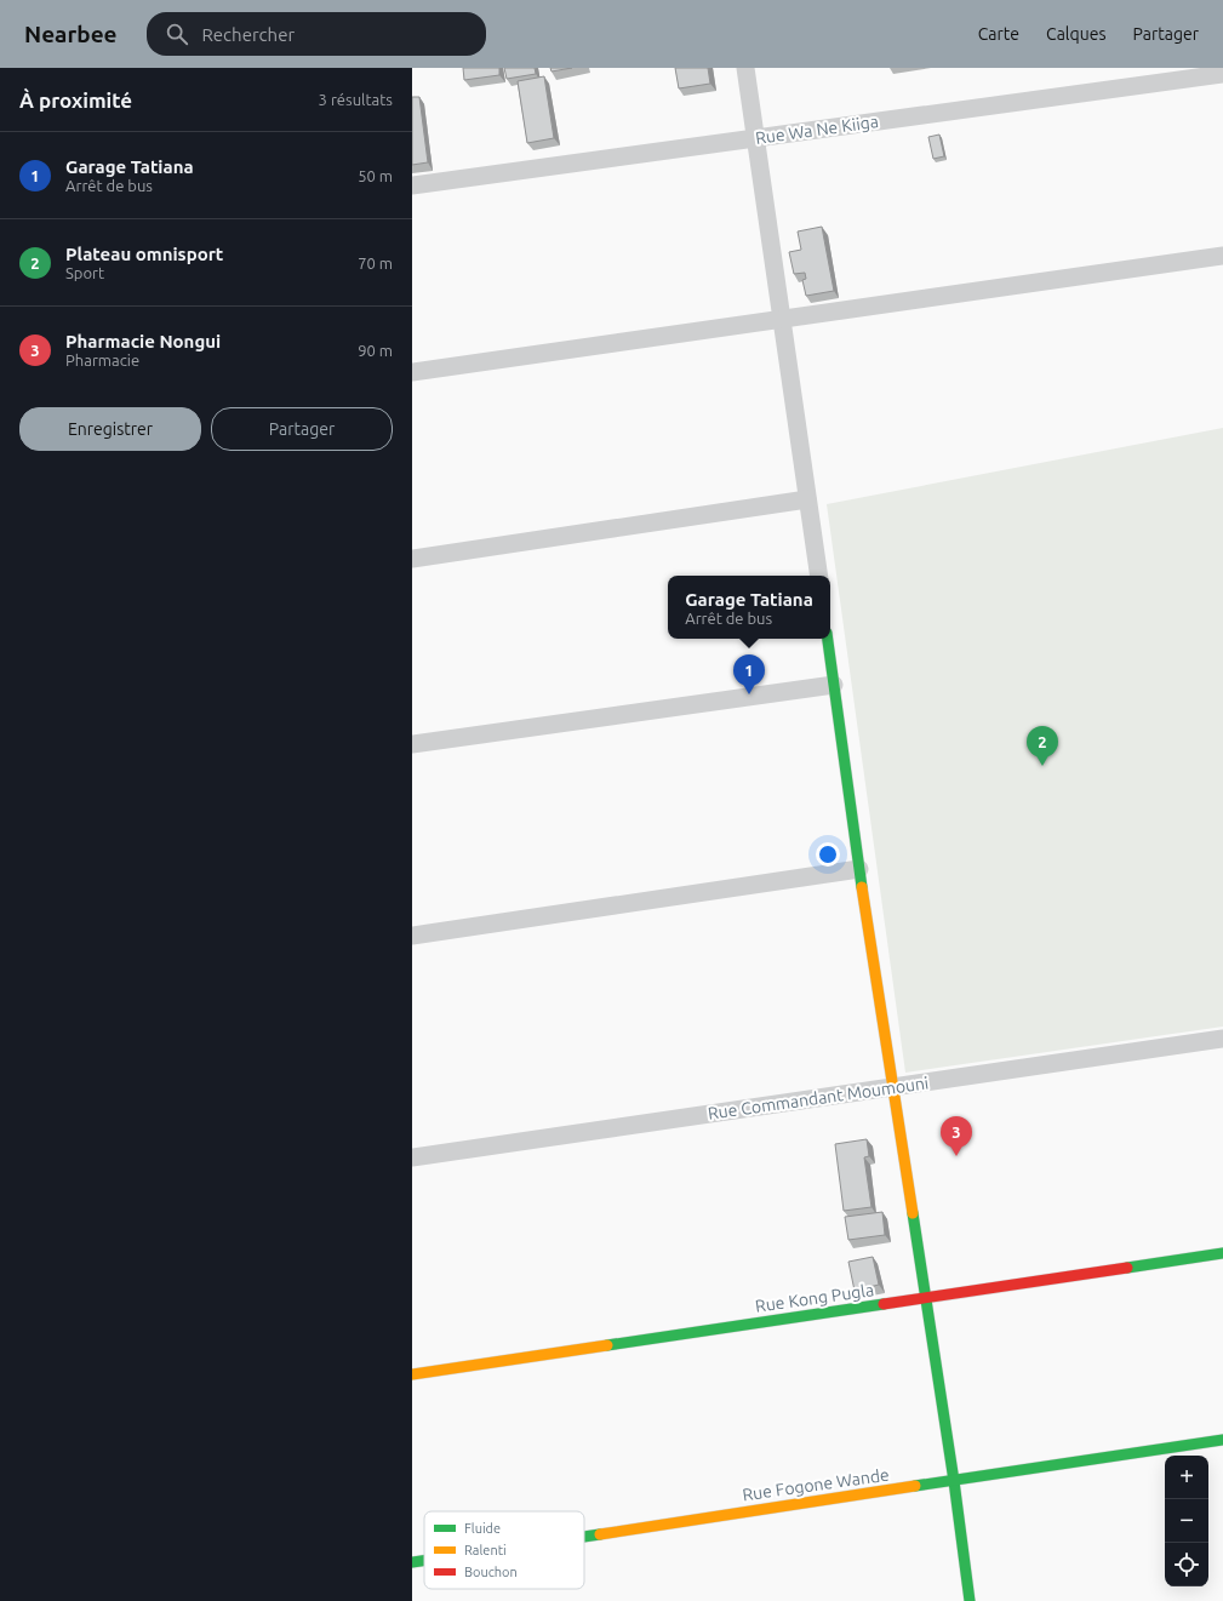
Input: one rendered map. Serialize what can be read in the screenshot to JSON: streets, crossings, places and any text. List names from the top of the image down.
{
  "streets": {
    "street": [
      "Rue Wa Ne Kiiga",
      "Rue Commandant Moumouni",
      "Rue Kong Pugla",
      "Rue Fogone Wande"
    ]
  },
  "legend": ["Fluide", "Ralenti", "Bouchon"],
  "page": {
    "header": "Nearbee",
    "search": "Rechercher",
    "nav": ["Carte", "Calques", "Partager"],
    "heading": ["À proximité", "3 résultats"],
    "list": [
      {
        "mark": "1",
        "name": "Garage Tatiana",
        "note": "Arrêt de bus",
        "value": "50 m"
      },
      {
        "mark": "2",
        "name": "Plateau omnisport",
        "note": "Sport",
        "value": "70 m"
      },
      {
        "mark": "3",
        "name": "Pharmacie Nongui",
        "note": "Pharmacie",
        "value": "90 m"
      }
    ],
    "buttons": ["Enregistrer", "Partager"],
    "popup": ["Garage Tatiana", "Arrêt de bus"],
    "pins": ["1", "2", "3"],
    "map_buttons": ["+", "−"]
  }
}
